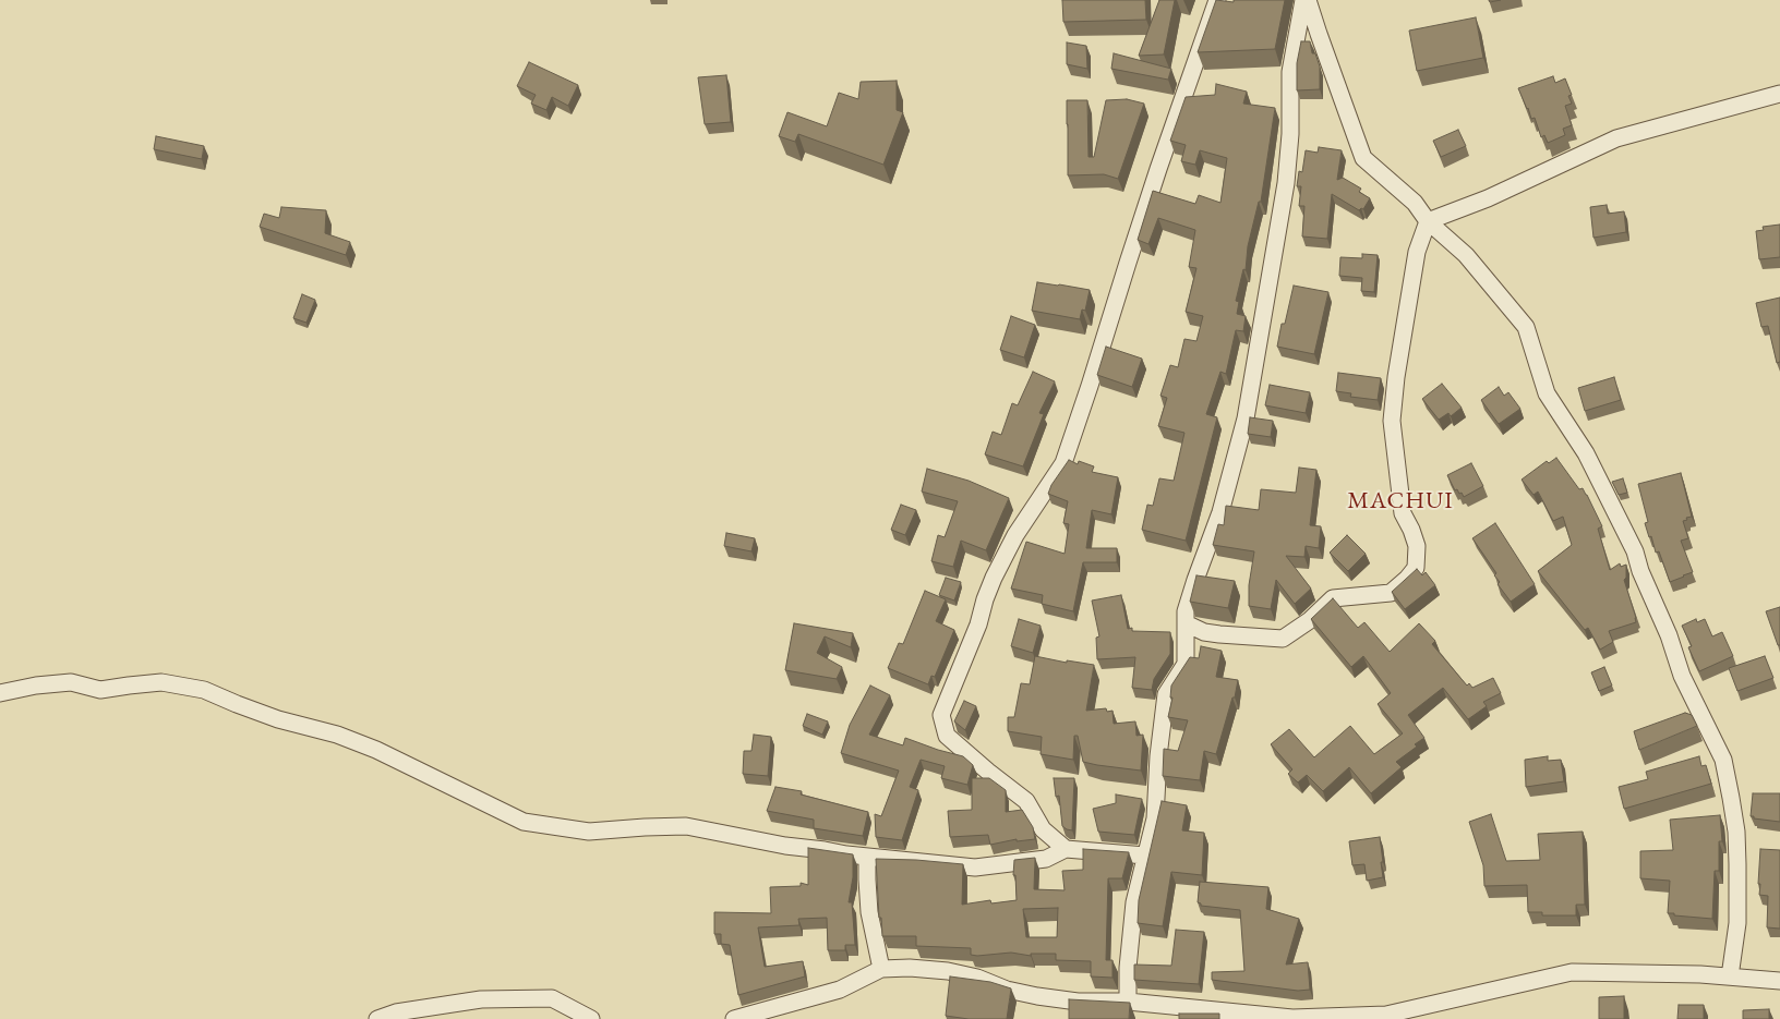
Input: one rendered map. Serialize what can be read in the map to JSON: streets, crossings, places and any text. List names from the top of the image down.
{
  "districts": ["MACHUI"]
}
